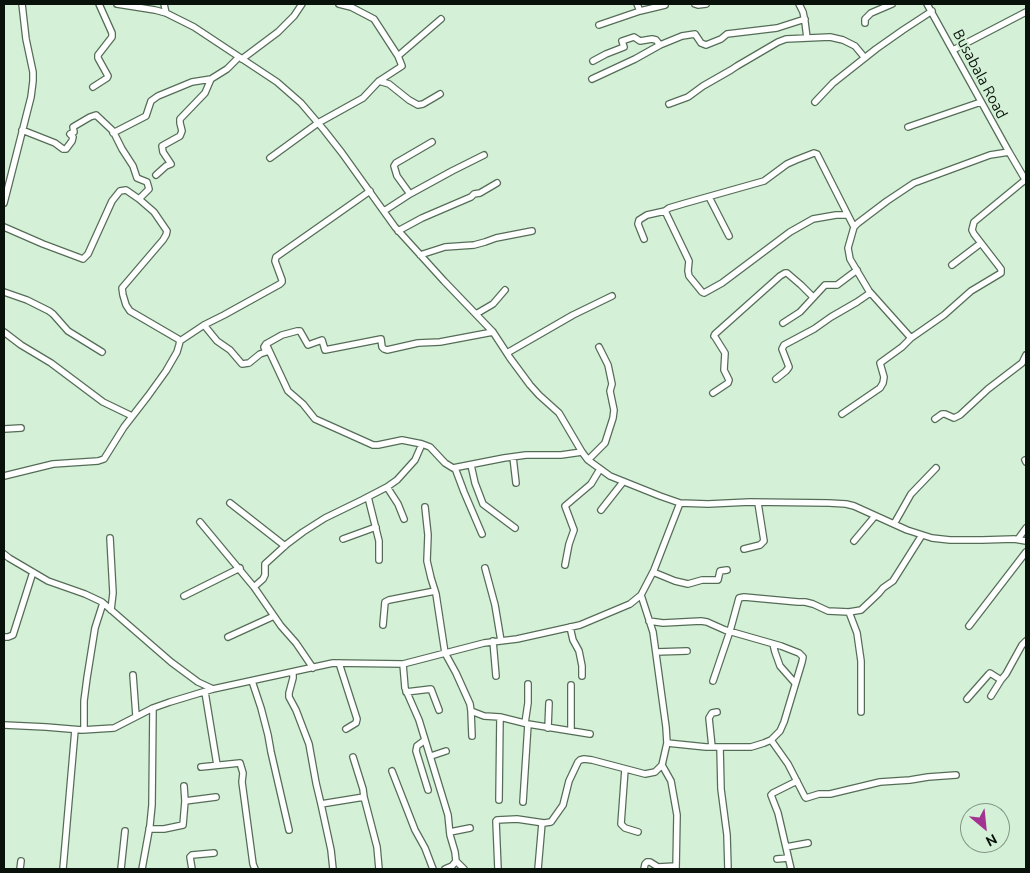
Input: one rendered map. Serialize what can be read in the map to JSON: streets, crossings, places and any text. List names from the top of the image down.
{
  "streets": {
    "street": ["Busabala Road"]
  },
  "north": "bottom right"
}
